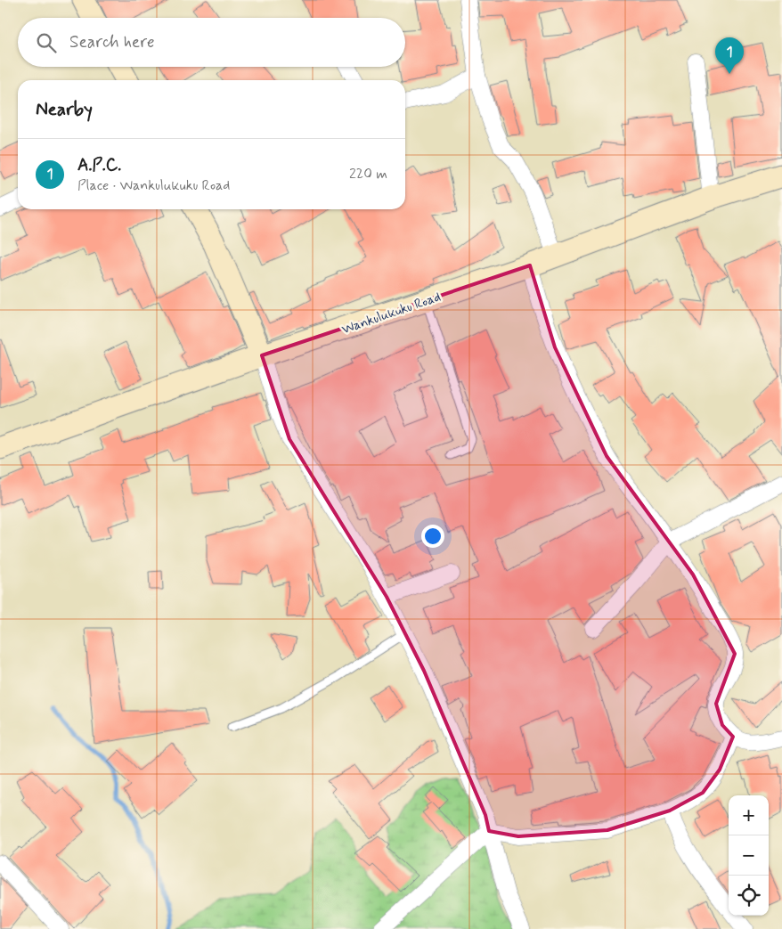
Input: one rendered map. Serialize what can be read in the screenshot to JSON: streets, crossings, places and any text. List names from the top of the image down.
{
  "streets": {
    "main road": ["Wankulukuku Road"]
  },
  "page": {
    "search": "Search here",
    "pins": "1",
    "heading": "Nearby",
    "list": [
      {
        "mark": "1",
        "name": "A.P.C.",
        "note": "Place · Wankulukuku Road",
        "value": "220 m"
      }
    ],
    "map_buttons": ["+", "−"]
  }
}
